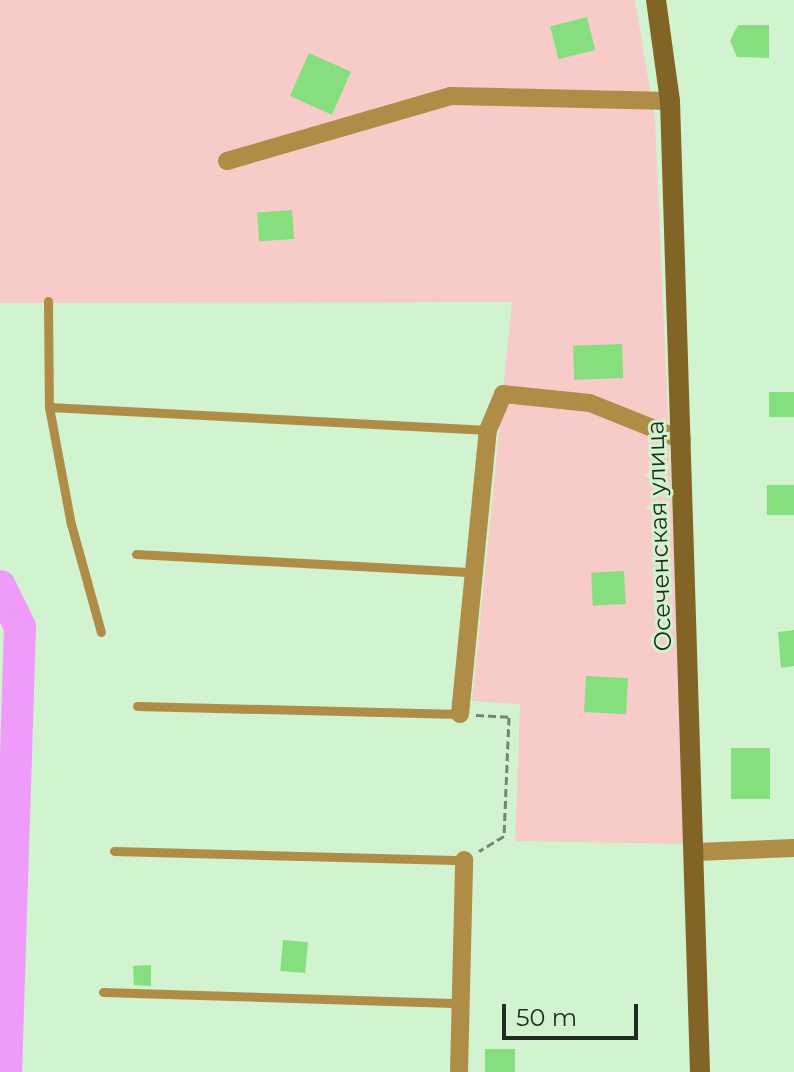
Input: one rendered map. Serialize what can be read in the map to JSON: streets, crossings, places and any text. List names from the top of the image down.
{
  "streets": {
    "street": ["Осеченская улица"]
  },
  "scale_bar": "50 m"
}
